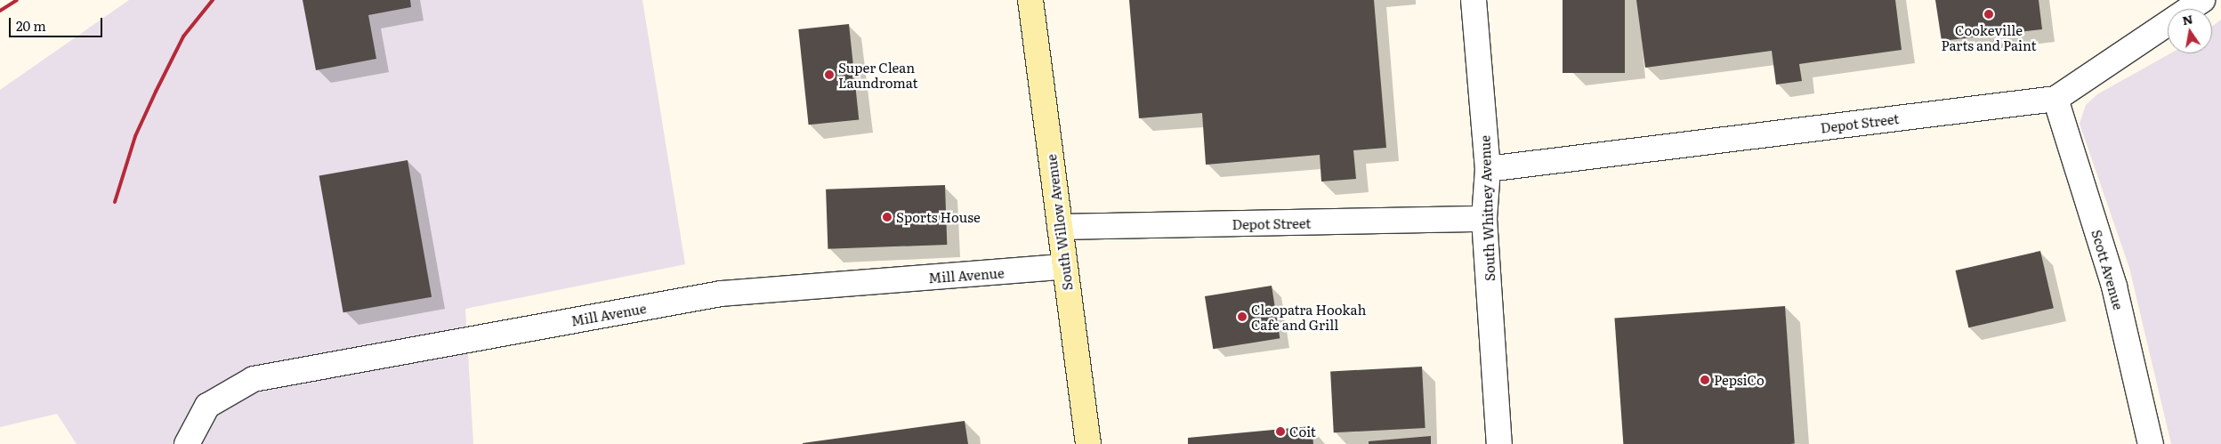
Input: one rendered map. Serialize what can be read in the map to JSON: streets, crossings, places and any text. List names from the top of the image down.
{
  "streets": {
    "main road": ["South Willow Avenue"],
    "street": [
      "Depot Street",
      "South Whitney Avenue",
      "Scott Avenue",
      "Mill Avenue"
    ]
  },
  "crossings": [
    ["Depot Street", "South Whitney Avenue"],
    ["Depot Street", "South Willow Avenue"],
    ["Depot Street", "Scott Avenue"],
    ["South Willow Avenue", "Mill Avenue"]
  ],
  "places": [
    "Cookeville Parts and Paint",
    "Super Clean Laundromat",
    "Sports House",
    "Cleopatra Hookah Cafe and Grill",
    "PepsiCo",
    "Coit"
  ],
  "scale_bar": "20 m",
  "north": "top"
}
